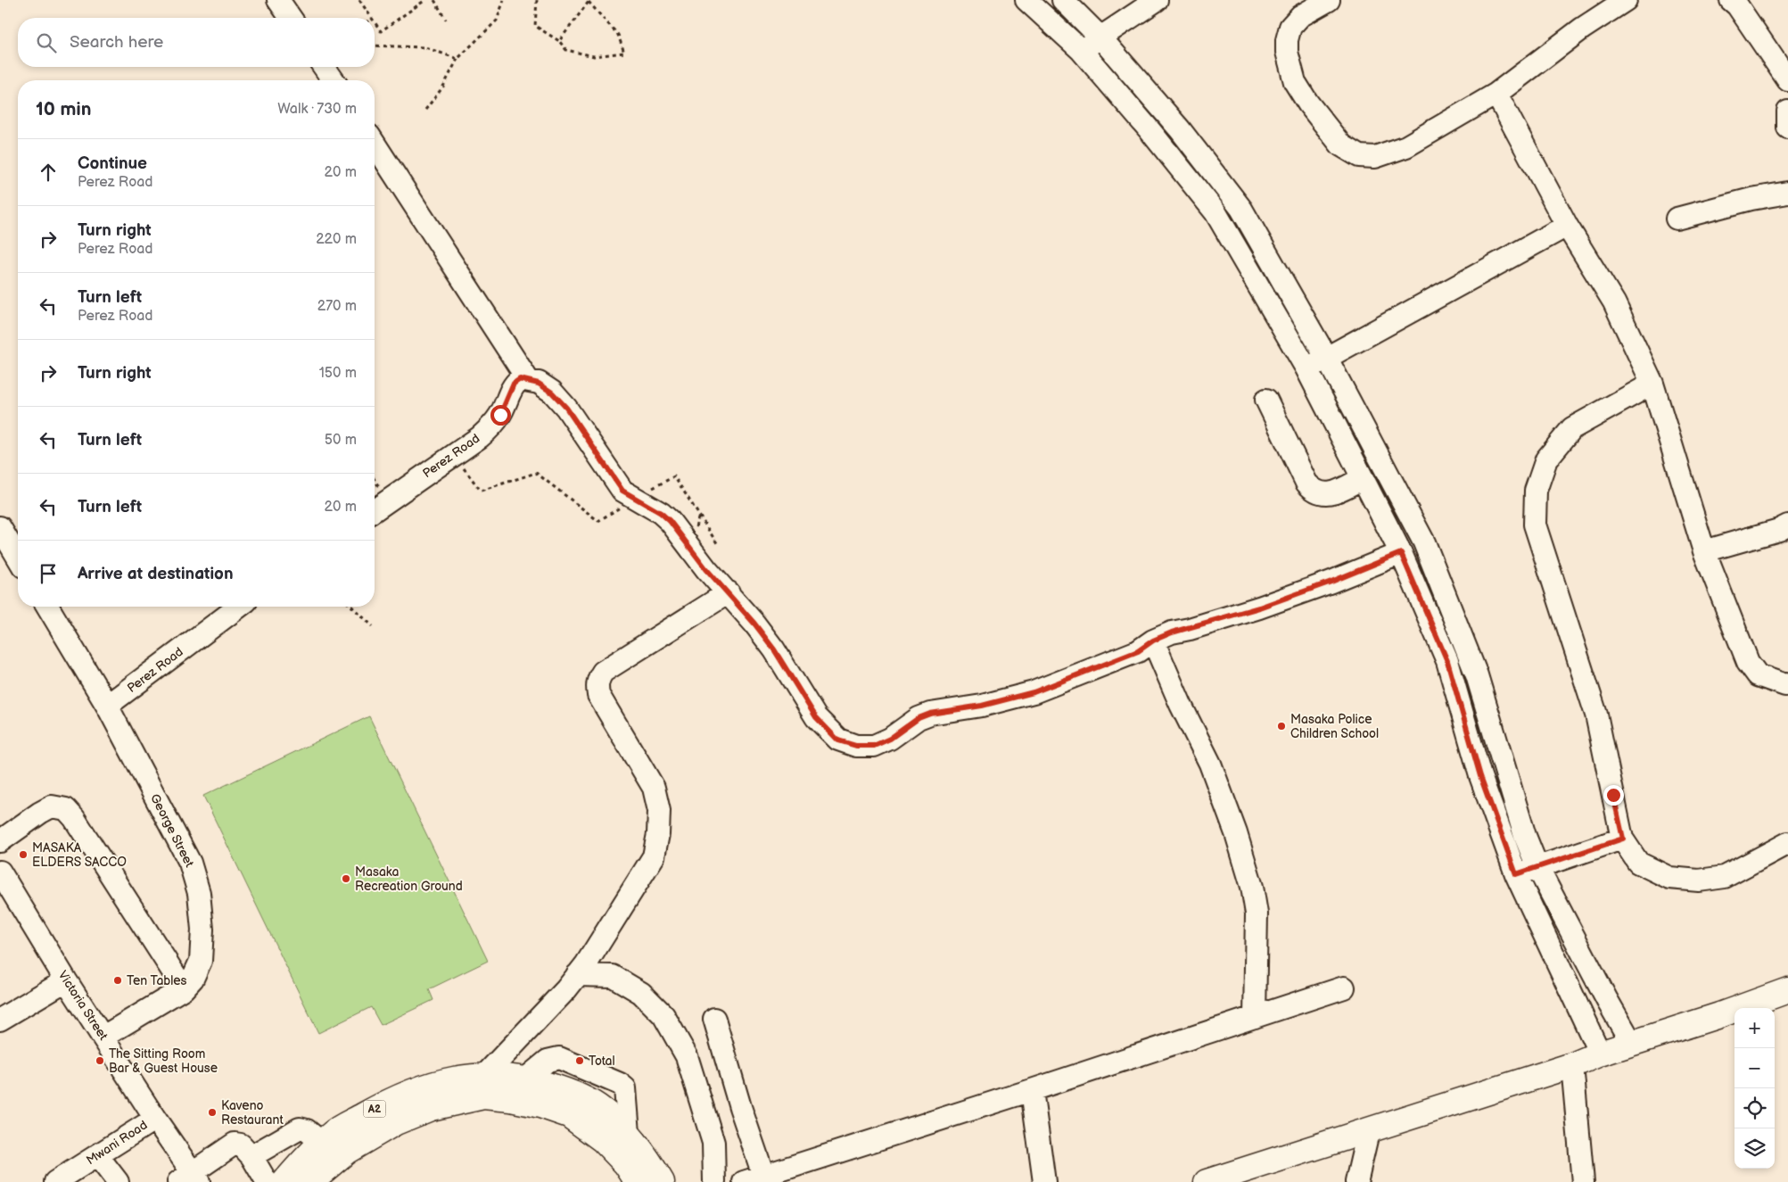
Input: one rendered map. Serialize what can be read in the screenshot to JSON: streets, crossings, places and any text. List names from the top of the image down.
{
  "streets": {
    "main road": ["A2"],
    "street": [
      "Perez Road",
      "George Street",
      "Victoria Street",
      "Mwani Road"
    ]
  },
  "crossings": [
    ["Perez Road", "George Street"],
    ["George Street", "Victoria Street"],
    ["Victoria Street", "Mwani Road"]
  ],
  "places": [
    "Masaka Police Children School",
    "MASAKA ELDERS SACCO",
    "Masaka Recreation Ground",
    "Ten Tables",
    "The Sitting Room Bar & Guest House",
    "Total",
    "Kaveno Restaurant"
  ],
  "page": {
    "search": "Search here",
    "heading": ["10 min", "Walk · 730 m"],
    "list": [
      ["Continue", "Perez Road", "20 m"],
      ["Turn right", "Perez Road", "220 m"],
      ["Turn left", "Perez Road", "270 m"],
      ["Turn right", "150 m"],
      ["Turn left", "50 m"],
      ["Turn left", "20 m"],
      "Arrive at destination"
    ],
    "map_buttons": ["+", "−"]
  }
}
